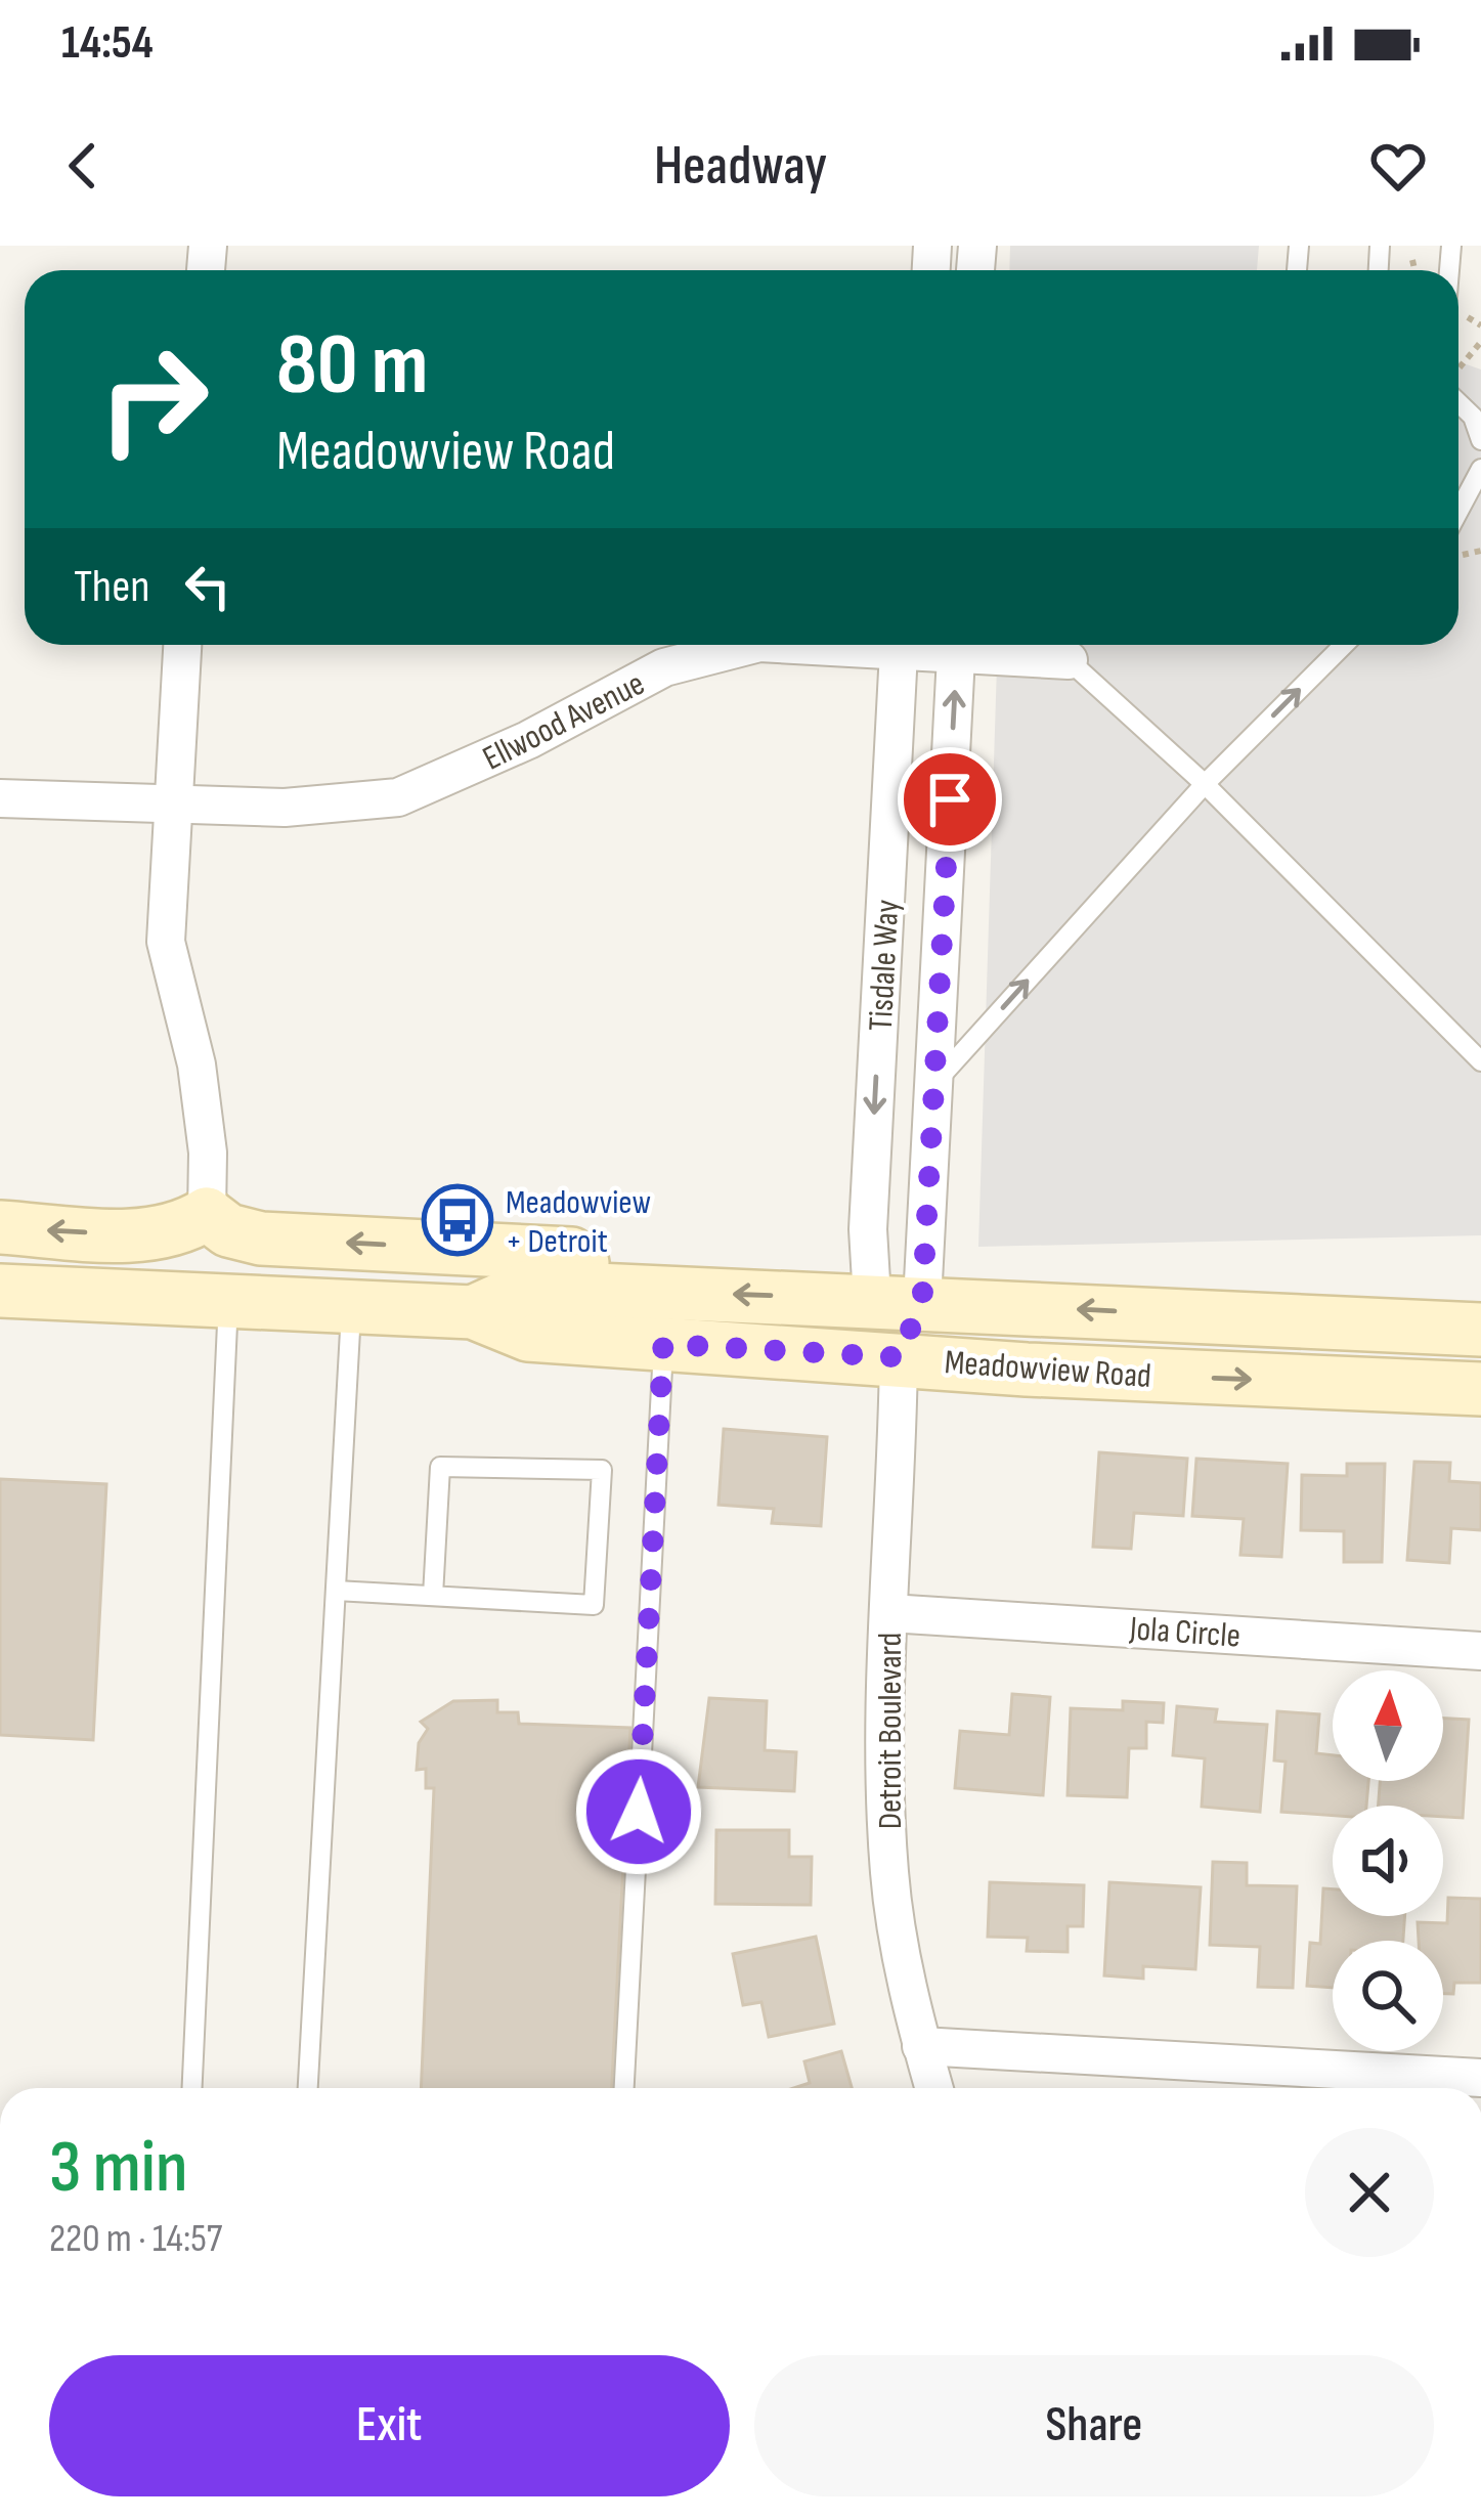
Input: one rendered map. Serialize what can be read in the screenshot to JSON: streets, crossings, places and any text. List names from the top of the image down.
{
  "streets": {
    "main road": ["Meadowview Road"],
    "street": [
      "Ellwood Avenue",
      "Tisdale Way",
      "Jola Circle",
      "Detroit Boulevard"
    ]
  },
  "crossings": [
    ["Ellwood Avenue", "Tisdale Way"],
    ["Tisdale Way", "Meadowview Road"],
    ["Meadowview Road", "Detroit Boulevard"],
    ["Jola Circle", "Detroit Boulevard"]
  ],
  "places": {
    "bus stop": ["Meadowview + Detroit"]
  },
  "north": "top",
  "page": {
    "status": "14:54",
    "header": "Headway",
    "turn": ["80 m", "Meadowview Road"],
    "then": "Then",
    "heading": ["3 min", "220 m · 14:57"],
    "buttons": ["Exit", "Share"]
  }
}
